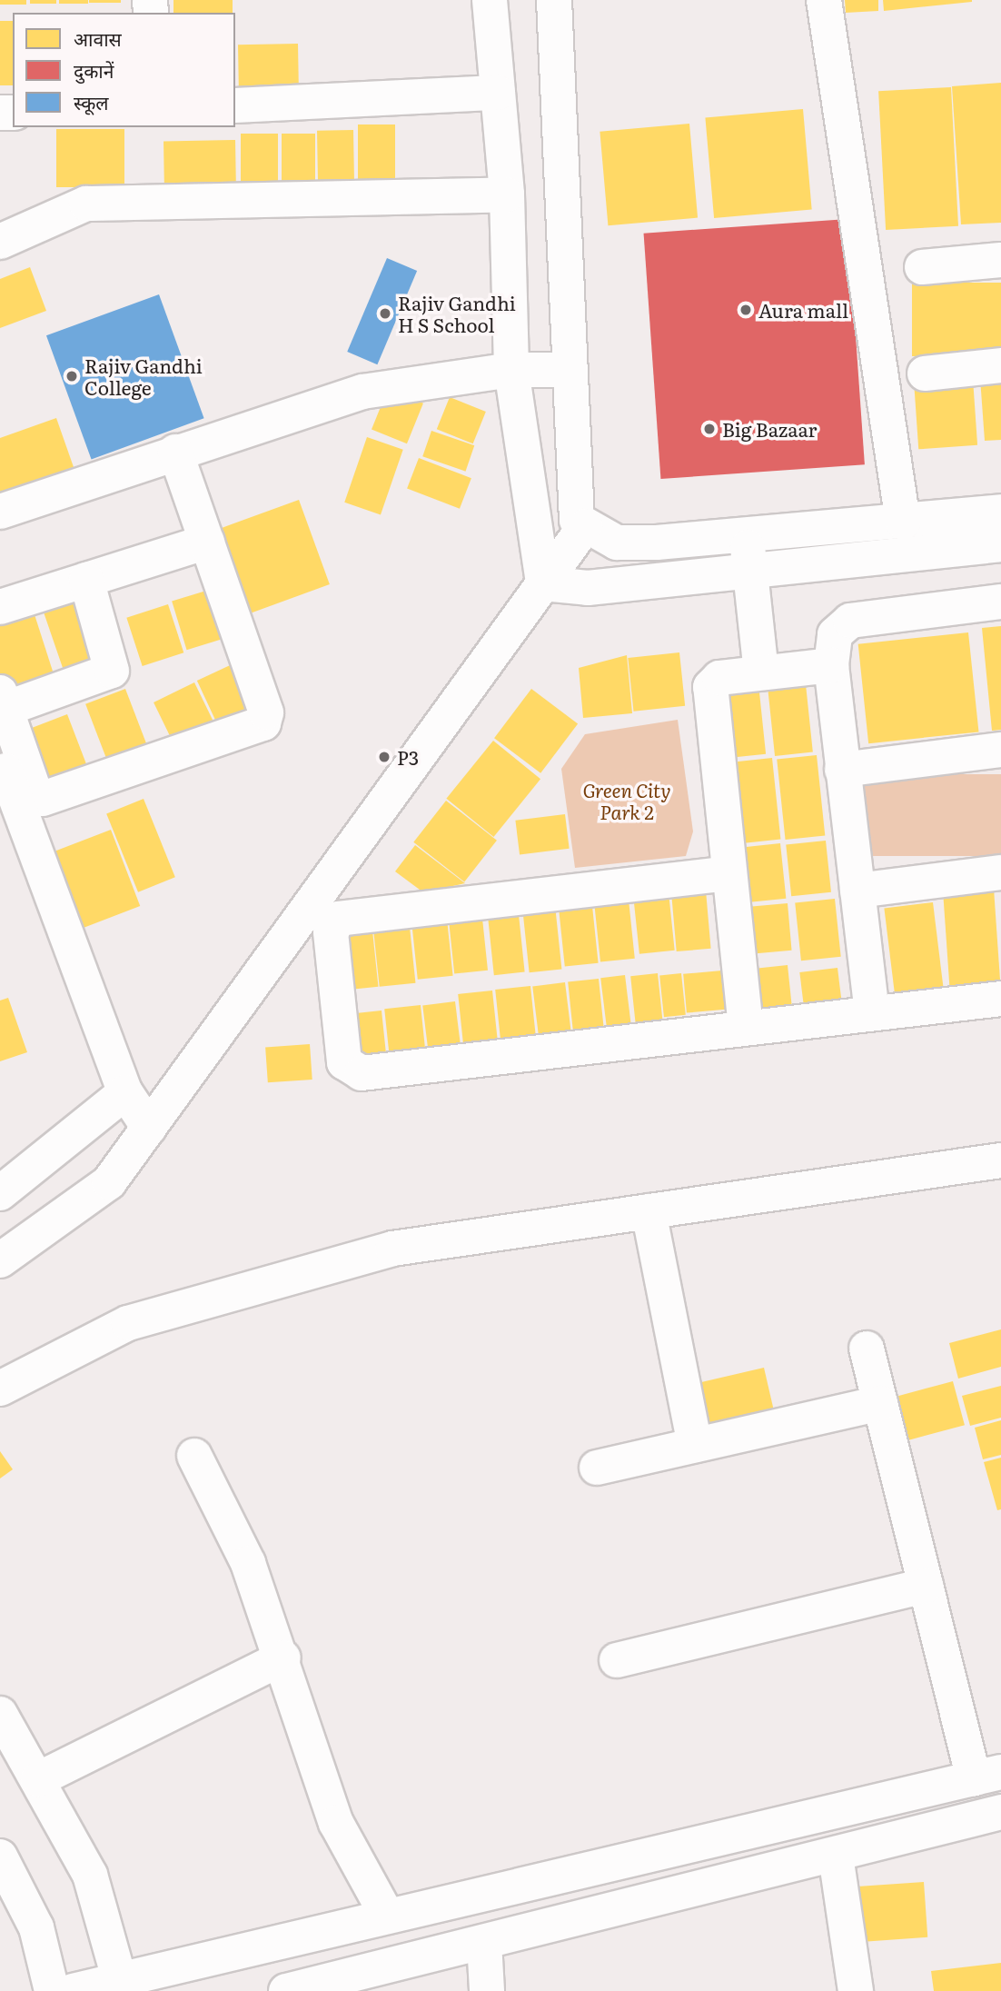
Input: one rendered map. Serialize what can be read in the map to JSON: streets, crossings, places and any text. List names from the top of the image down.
{
  "parks": ["Green City Park 2"],
  "places": [
    "Aura mall",
    "Rajiv Gandhi H S School",
    "Rajiv Gandhi College",
    "Big Bazaar",
    "P3"
  ],
  "legend": ["आवास", "दुकानें", "स्कूल"]
}
